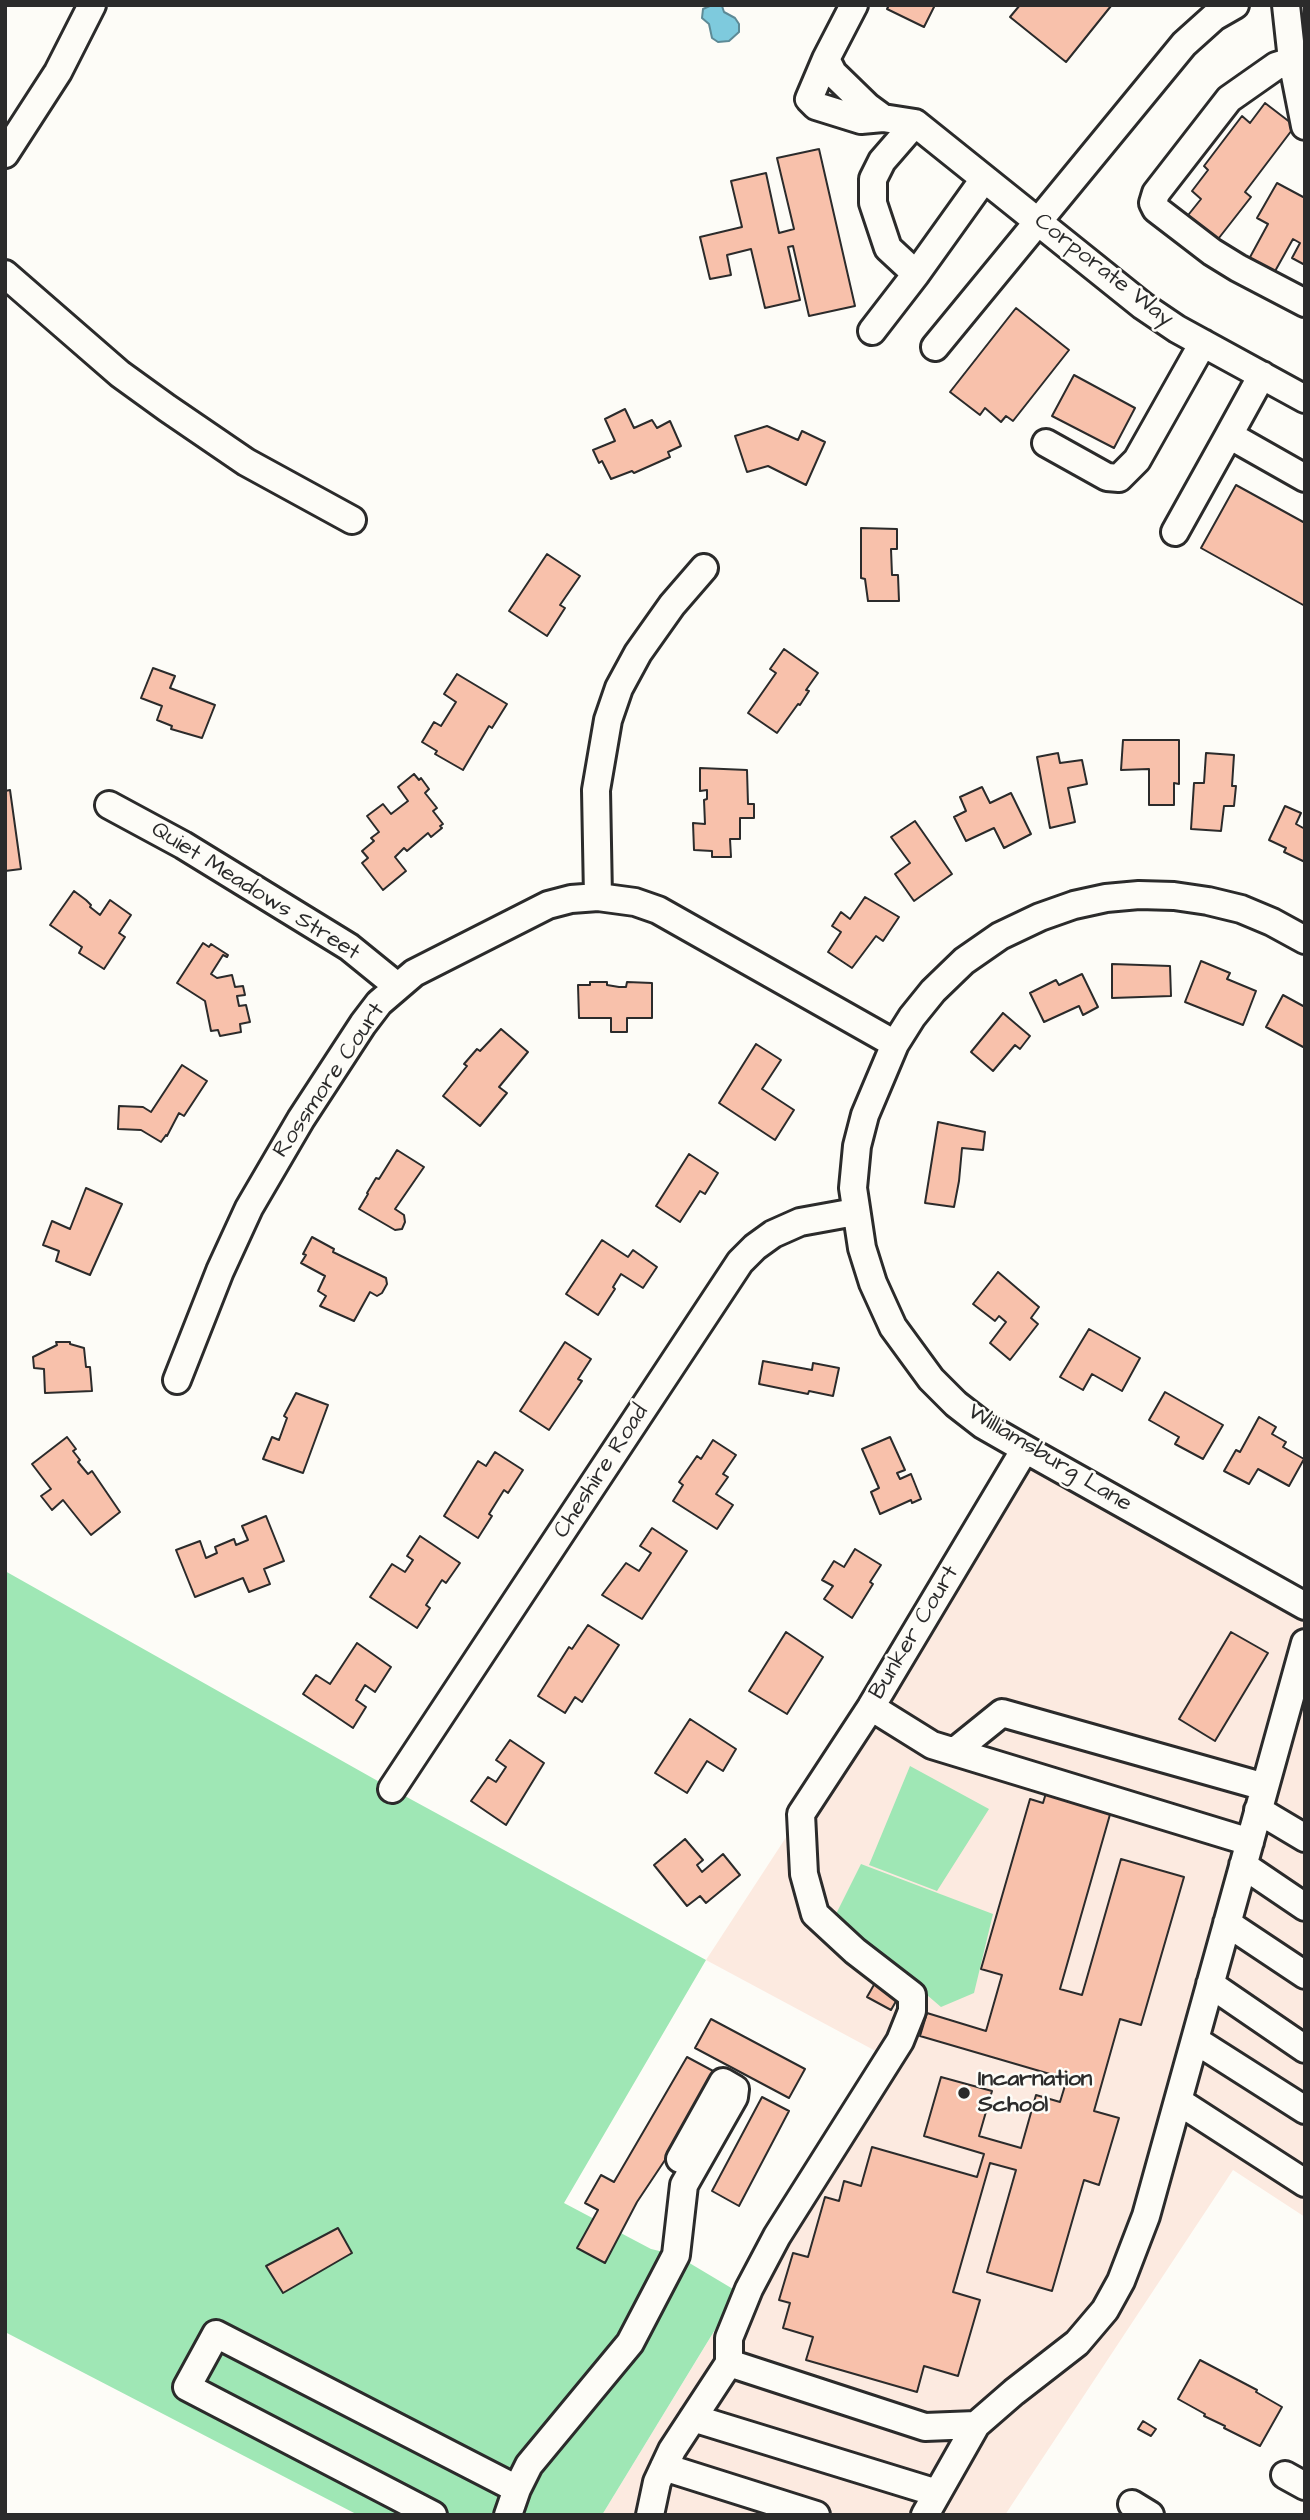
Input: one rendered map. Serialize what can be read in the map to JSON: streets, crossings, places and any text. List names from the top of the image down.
{
  "streets": {
    "street": [
      "Corporate Way",
      "Quiet Meadows Street",
      "Rossmore Court",
      "Williamsburg Lane",
      "Cheshire Road",
      "Bunker Court"
    ]
  },
  "crossings": [
    ["Quiet Meadows Street", "Rossmore Court"],
    ["Rossmore Court", "Williamsburg Lane"],
    ["Williamsburg Lane", "Cheshire Road"],
    ["Williamsburg Lane", "Bunker Court"]
  ],
  "places": ["Incarnation School"]
}
